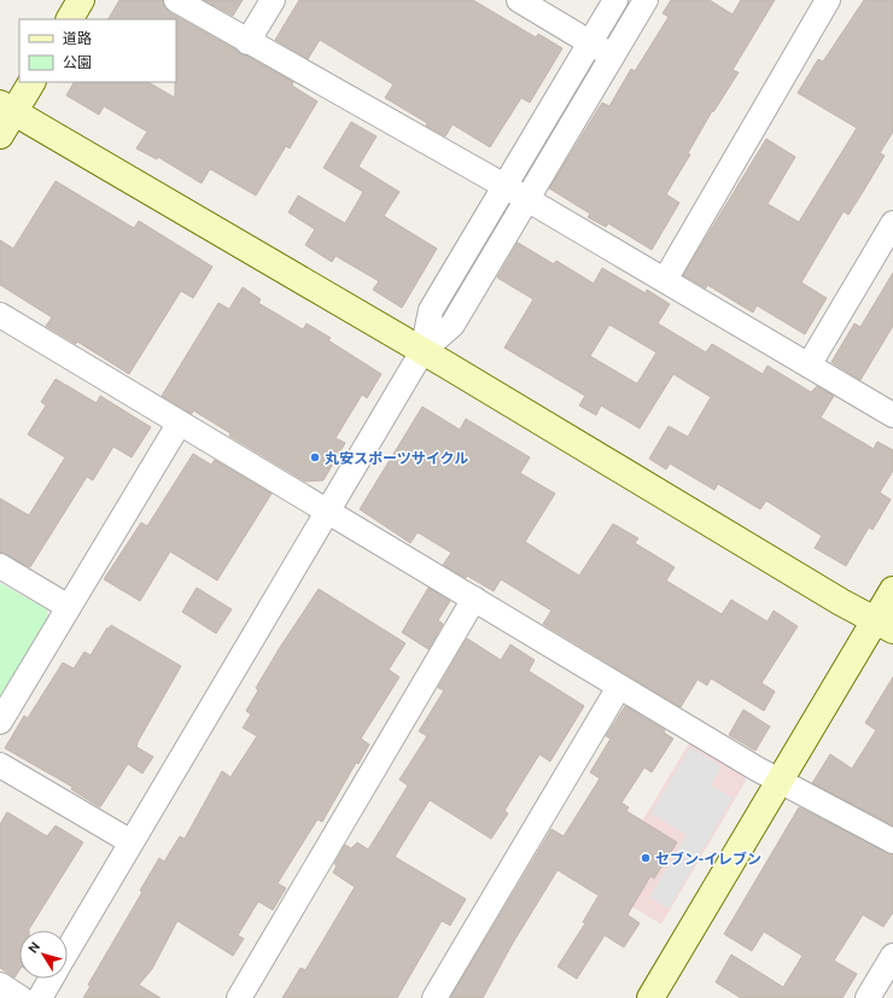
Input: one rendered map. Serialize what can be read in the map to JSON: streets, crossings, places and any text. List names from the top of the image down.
{
  "places": ["丸安スポーツサイクル", "セブン-イレブン"],
  "legend": ["道路", "公園"],
  "north": "top left"
}
